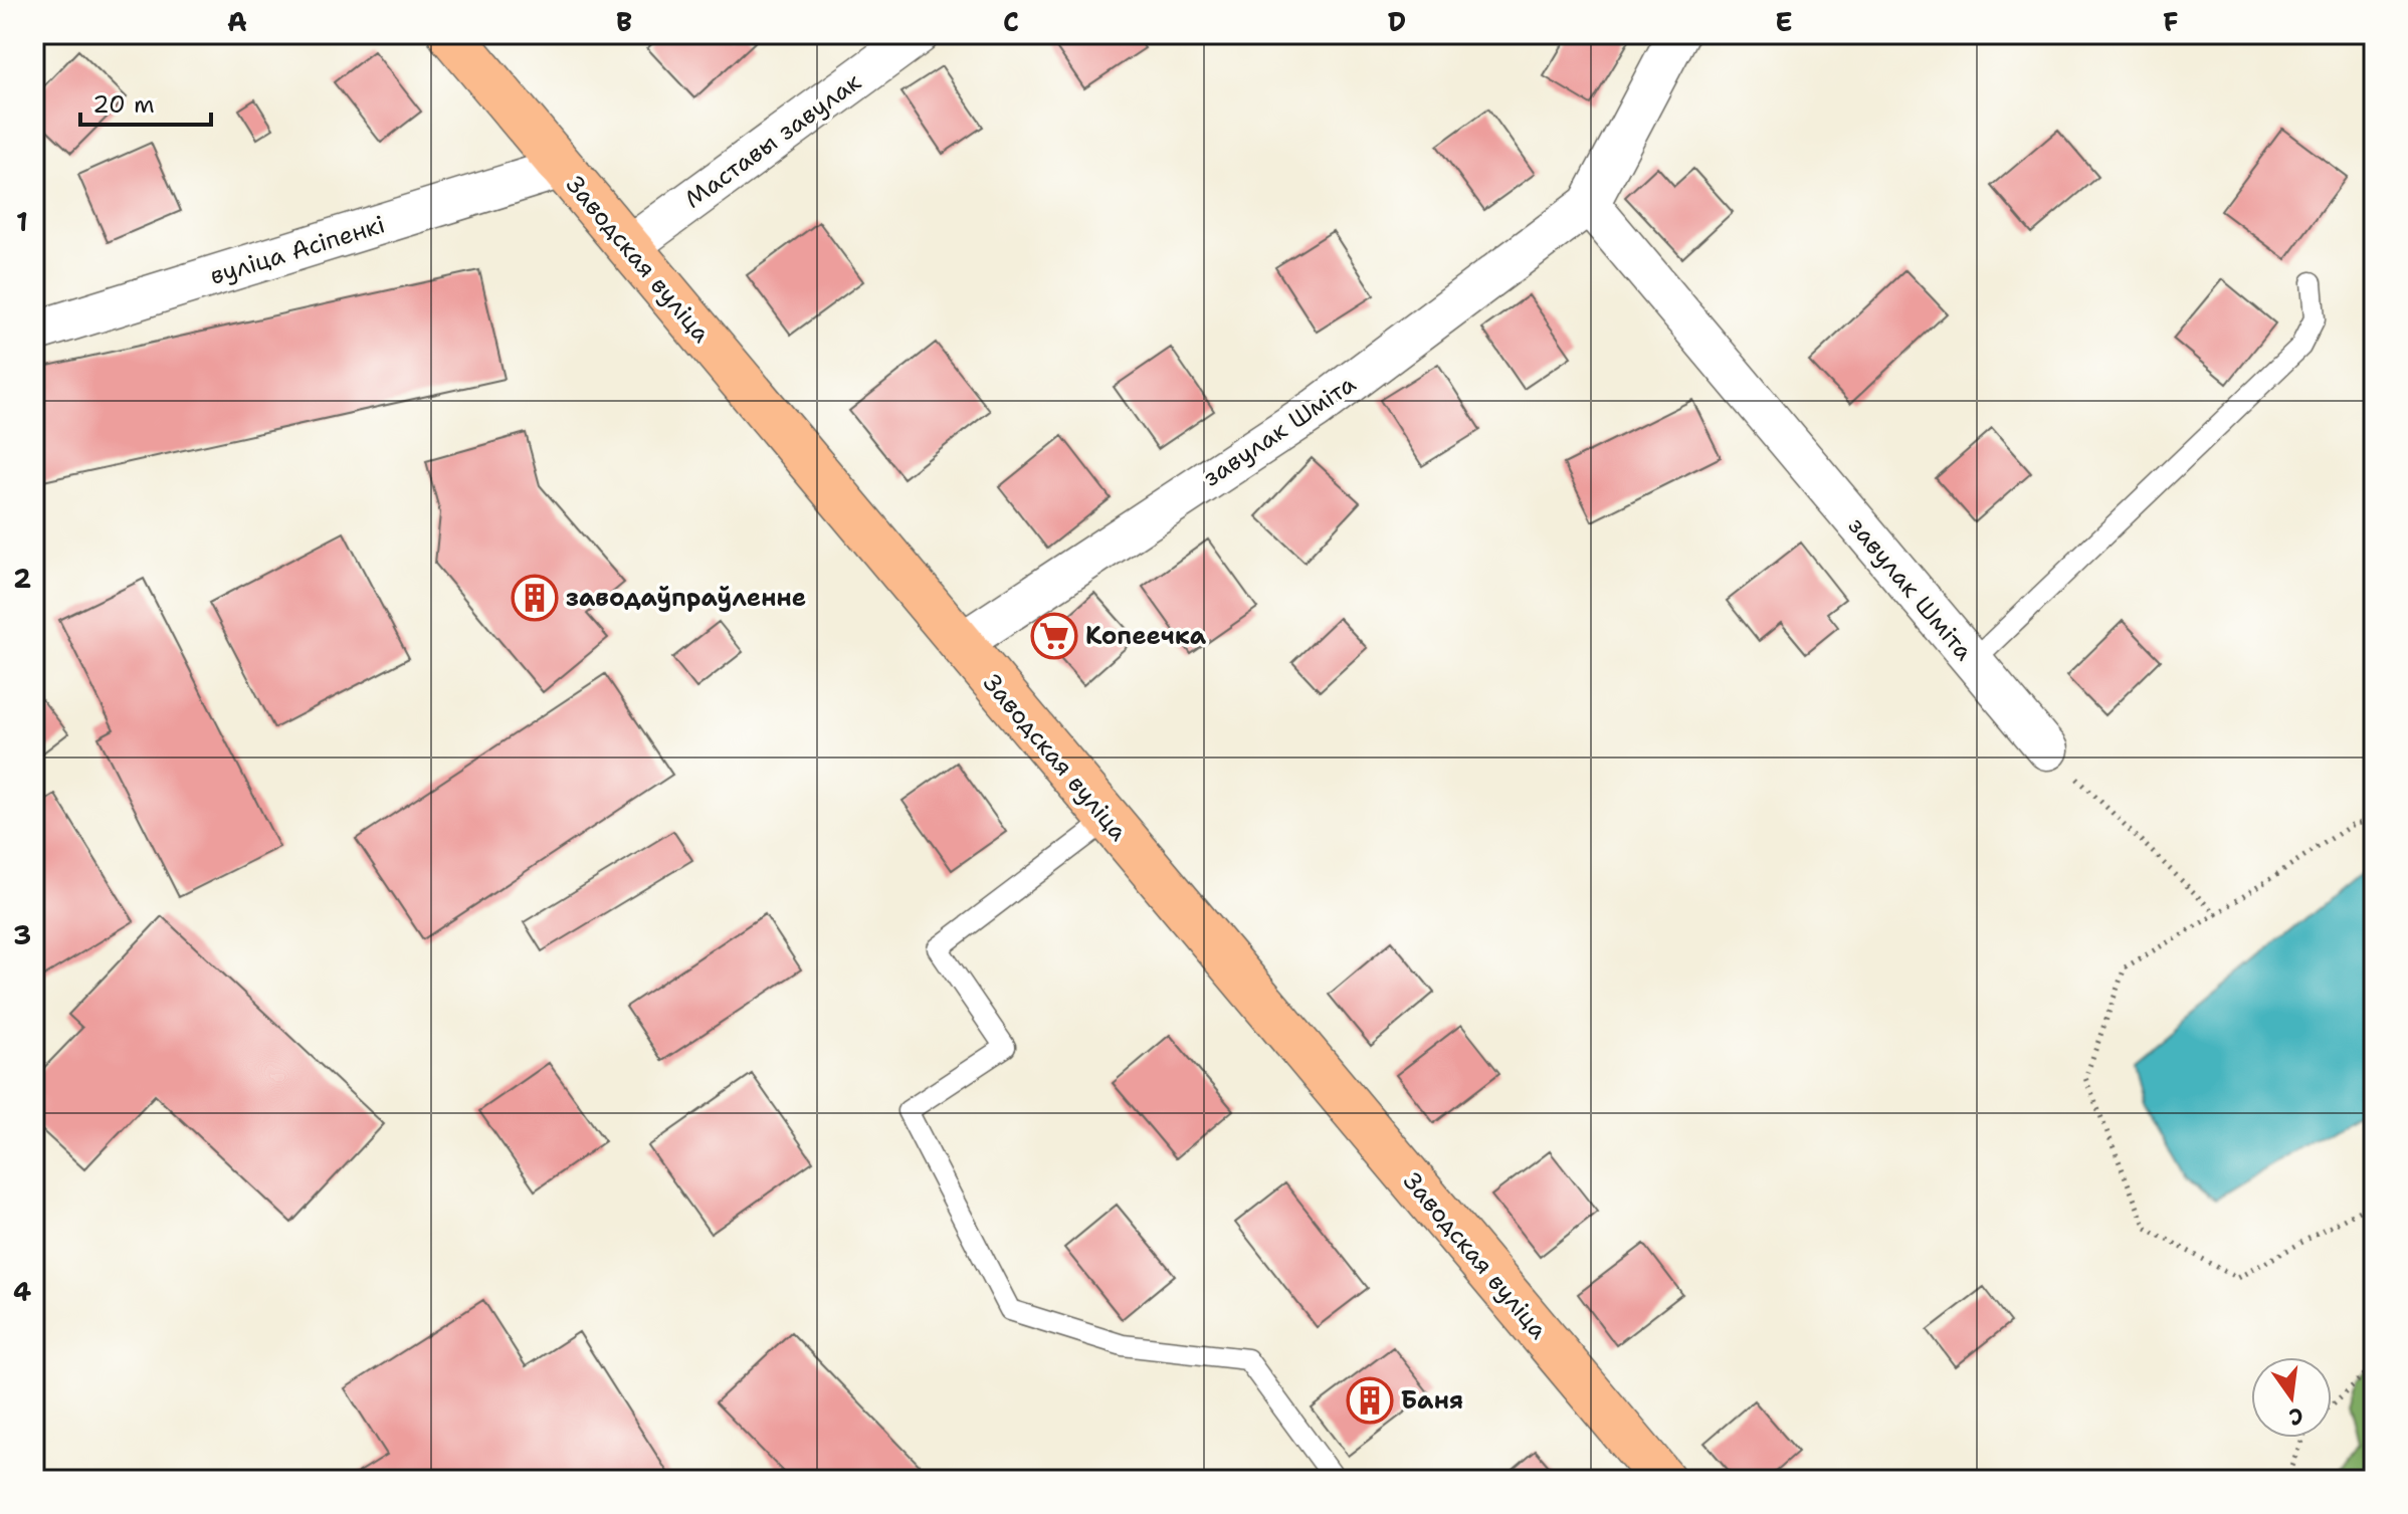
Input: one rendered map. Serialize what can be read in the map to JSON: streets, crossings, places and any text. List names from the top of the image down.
{
  "streets": {
    "main road": ["Заводская вуліца"],
    "street": ["Маставы завулак", "вуліца Асіпенкі", "завулак Шміта"]
  },
  "crossings": [
    ["Маставы завулак", "Заводская вуліца"],
    ["вуліца Асіпенкі", "Заводская вуліца"],
    ["Заводская вуліца", "завулак Шміта"]
  ],
  "places": {
    "building": ["заводаўпраўленне", "Баня"],
    "supermarket": ["Копеечка"]
  },
  "scale_bar": "20 m",
  "north": "bottom",
  "grid": {
    "columns": [
      "A",
      "B",
      "C",
      "D",
      "E",
      "F"
    ],
    "rows": [
      "1",
      "2",
      "3",
      "4"
    ]
  }
}
